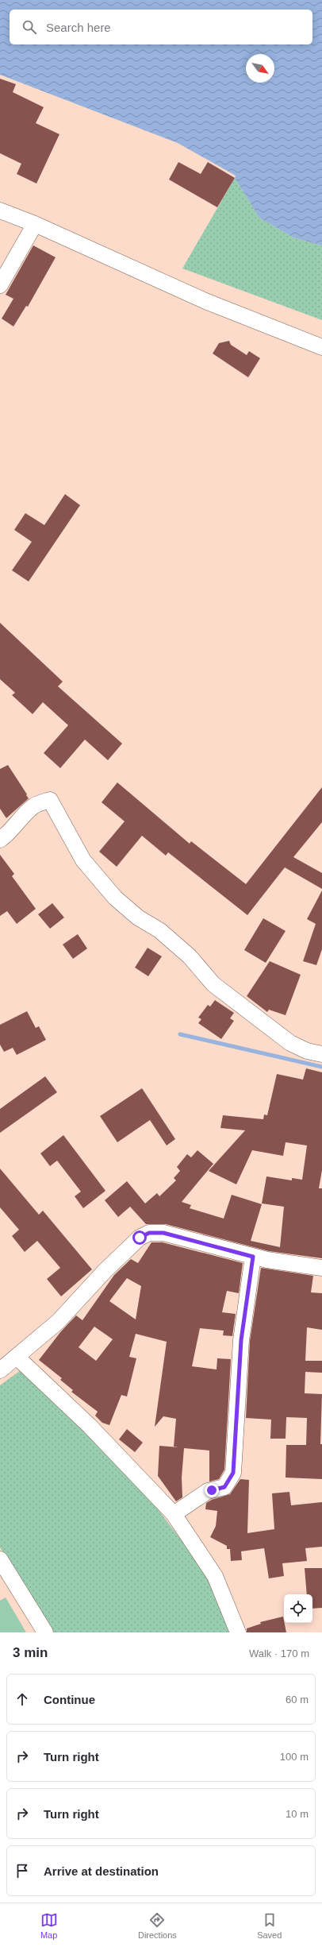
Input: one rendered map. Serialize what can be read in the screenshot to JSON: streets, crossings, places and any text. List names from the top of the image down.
{
  "north": "bottom right",
  "page": {
    "search": "Search here",
    "heading": ["3 min", "Walk · 170 m"],
    "list": [
      ["Continue", "60 m"],
      ["Turn right", "100 m"],
      ["Turn right", "10 m"],
      "Arrive at destination"
    ],
    "nav": ["Map", "Directions", "Saved"]
  }
}
